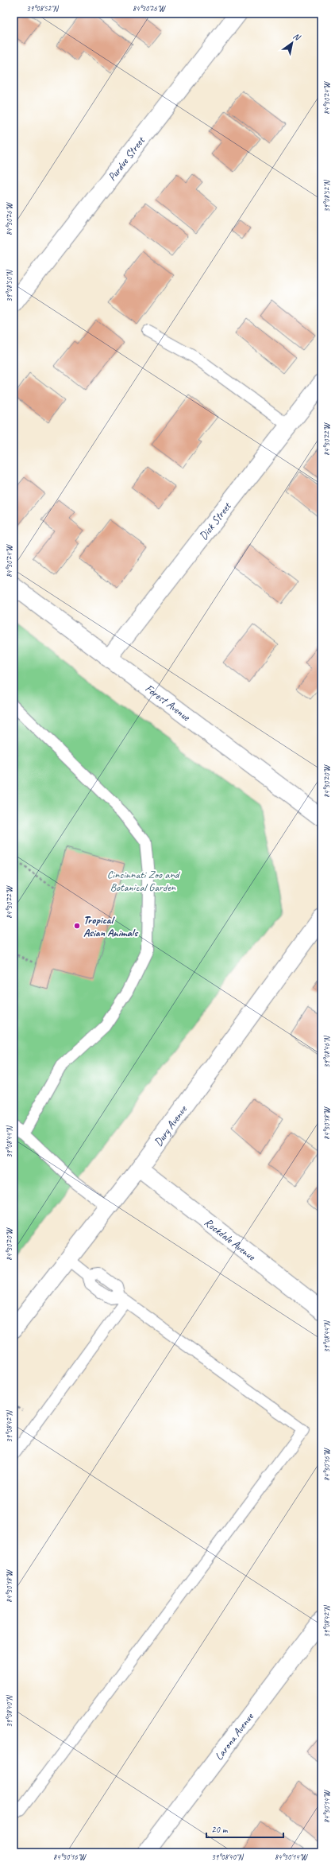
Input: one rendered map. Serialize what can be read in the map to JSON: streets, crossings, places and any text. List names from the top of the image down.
{
  "streets": {
    "street": [
      "Purdue Street",
      "Dick Street",
      "Forest Avenue",
      "Dury Avenue",
      "Rockdale Avenue",
      "Larona Avenue"
    ]
  },
  "crossings": [
    ["Dick Street", "Forest Avenue"],
    ["Dury Avenue", "Rockdale Avenue"]
  ],
  "parks": ["Cincinnati Zoo and Botanical Garden"],
  "places": ["Tropical Asian Animals"],
  "scale_bar": "20 m",
  "north": "top right",
  "coordinates": [
    "39°08'52\"N",
    "84°30'26\"W",
    "84°30'24\"W",
    "39°08'50\"N",
    "84°30'22\"W",
    "84°30'20\"W",
    "39°08'46\"N",
    "84°30'18\"W",
    "39°08'44\"N",
    "39°08'42\"N",
    "84°30'16\"W",
    "39°08'40\"N",
    "84°30'14\"W"
  ]
}
